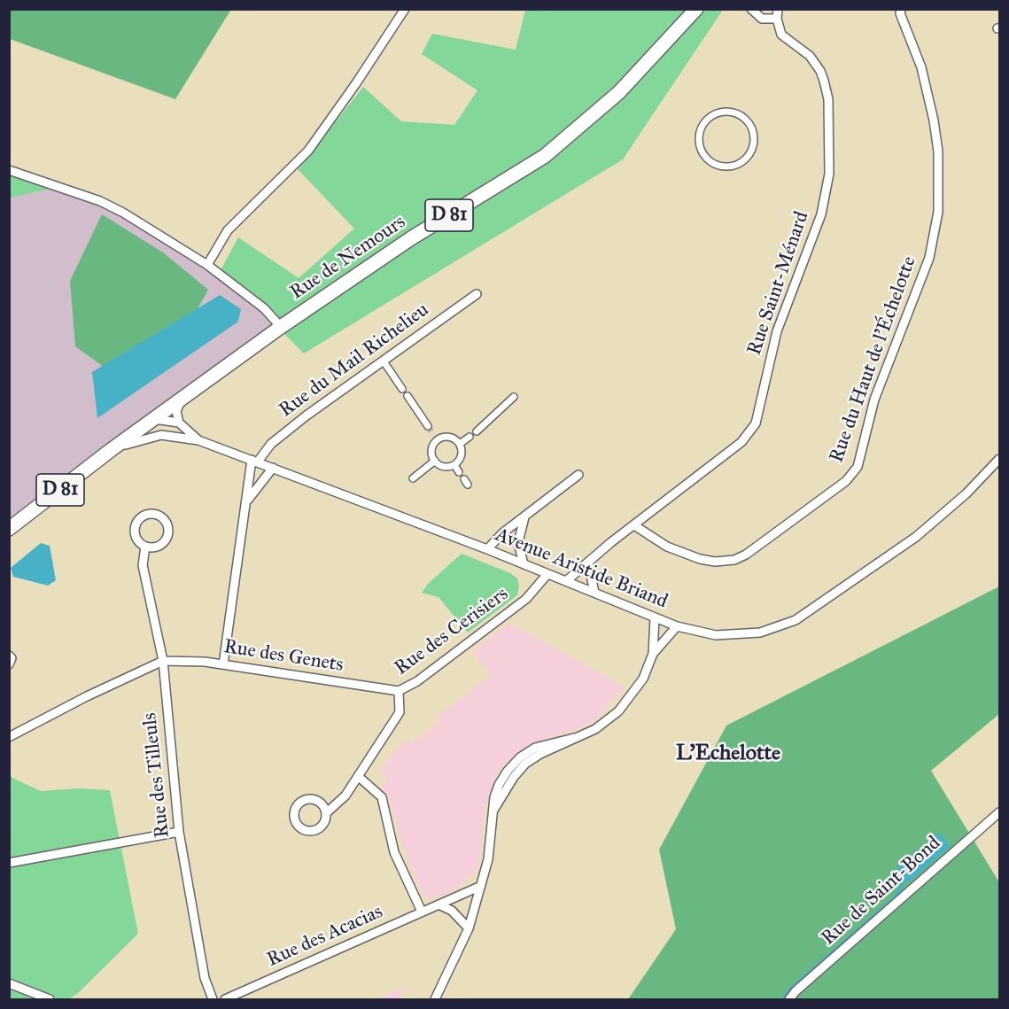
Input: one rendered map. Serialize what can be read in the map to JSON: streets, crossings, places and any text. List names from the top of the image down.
{
  "streets": {
    "main road": ["D 81", "Rue de Nemours"],
    "street": [
      "Rue Saint-Ménard",
      "Rue du Haut de l'Échelotte",
      "Rue du Mail Richelieu",
      "Avenue Aristide Briand",
      "Rue des Cerisiers",
      "Rue des Genets",
      "Rue des Tilleuls",
      "Rue de Saint-Bond",
      "Rue des Acacias"
    ]
  },
  "crossings": [
    ["D 81", "Rue de Nemours"],
    ["D 81", "Avenue Aristide Briand"],
    ["Rue de Nemours", "Avenue Aristide Briand"],
    ["Rue Saint-Ménard", "Rue du Haut de l'Échelotte"],
    ["Rue Saint-Ménard", "Avenue Aristide Briand"],
    ["Rue du Mail Richelieu", "Avenue Aristide Briand"],
    ["Avenue Aristide Briand", "Rue des Cerisiers"],
    ["Rue des Cerisiers", "Rue des Genets"],
    ["Rue des Genets", "Rue des Tilleuls"]
  ],
  "districts": ["L'Echelotte"]
}
